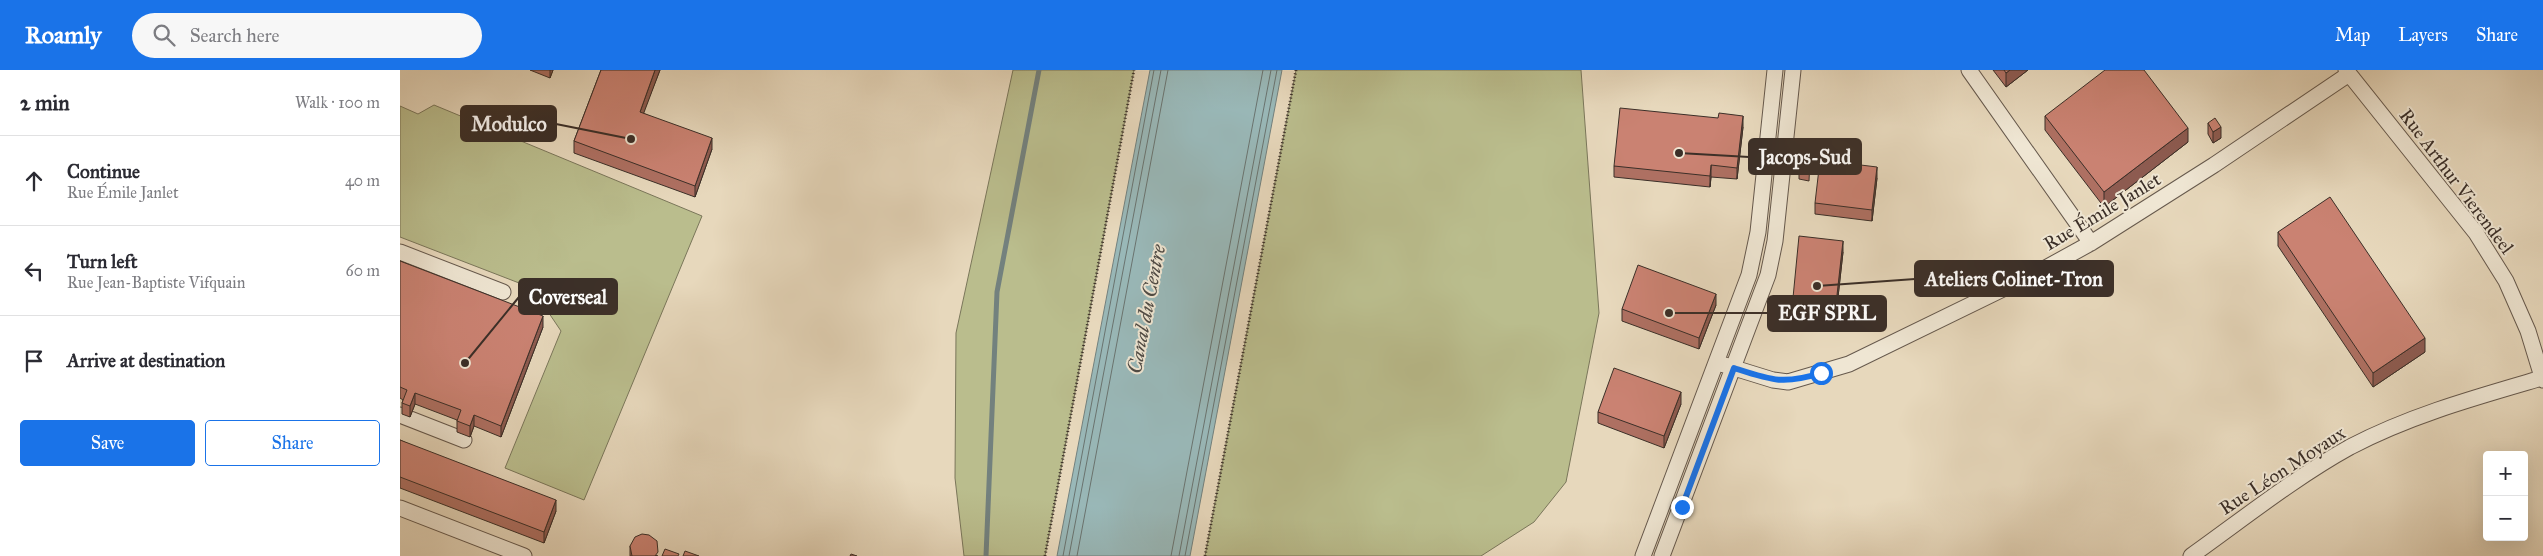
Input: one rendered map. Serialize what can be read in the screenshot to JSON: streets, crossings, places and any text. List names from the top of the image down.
{
  "streets": {
    "street": ["Rue Arthur Vierendeel", "Rue Émile Janlet", "Rue Léon Moyaux"]
  },
  "crossings": [
    ["Rue Arthur Vierendeel", "Rue Émile Janlet"],
    ["Rue Arthur Vierendeel", "Rue Léon Moyaux"]
  ],
  "water": ["Canal du Centre"],
  "places": [
    "Modulco",
    "Jacops-Sud",
    "Ateliers Colinet-Tron",
    "EGF SPRL",
    "Coverseal"
  ],
  "page": {
    "header": "Roamly",
    "search": "Search here",
    "nav": ["Map", "Layers", "Share"],
    "heading": ["2 min", "Walk · 100 m"],
    "list": [
      ["Continue", "Rue Émile Janlet", "40 m"],
      ["Turn left", "Rue Jean-Baptiste Vifquain", "60 m"],
      "Arrive at destination"
    ],
    "buttons": ["Save", "Share"],
    "map_buttons": ["+", "−"]
  }
}
